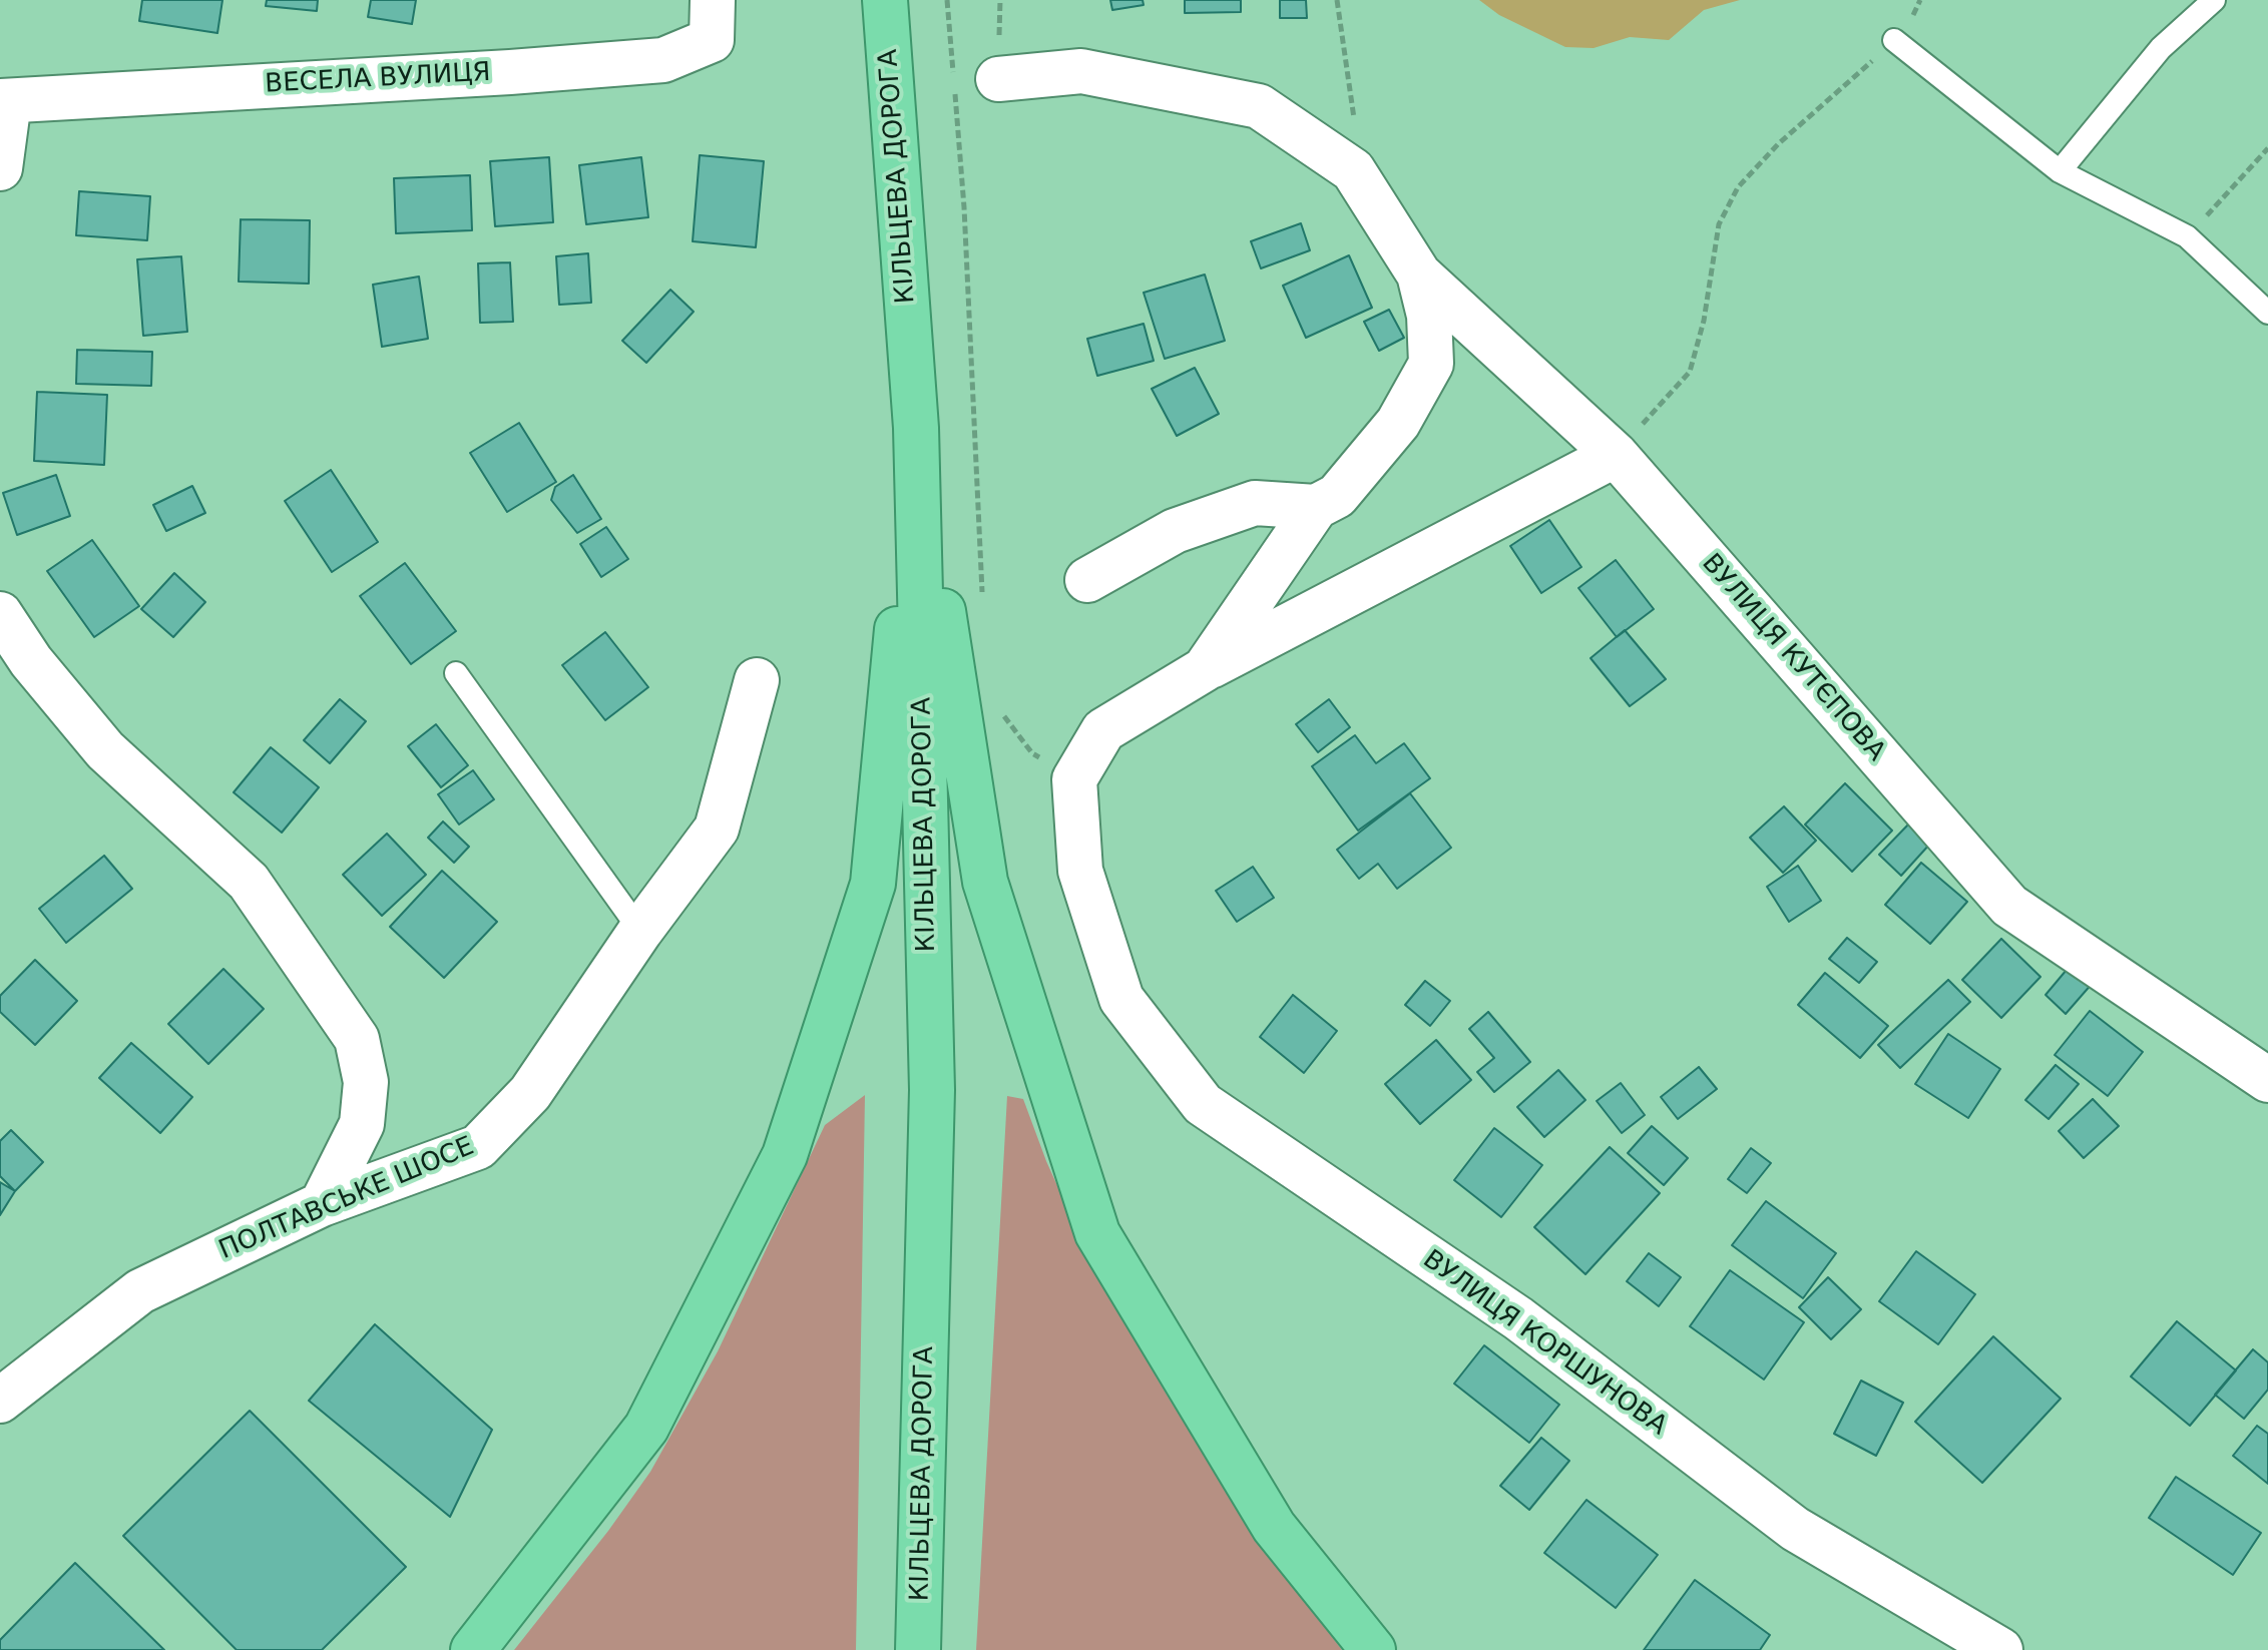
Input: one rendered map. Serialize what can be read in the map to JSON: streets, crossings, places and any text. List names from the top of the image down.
{
  "streets": {
    "highway": ["КІЛЬЦЕВА ДОРОГА"],
    "street": [
      "ВЕСЕЛА ВУЛИЦЯ",
      "ВУЛИЦЯ КУТЄПОВА",
      "ПОЛТАВСЬКЕ ШОСЕ",
      "ВУЛИЦЯ КОРШУНОВА"
    ]
  }
}
